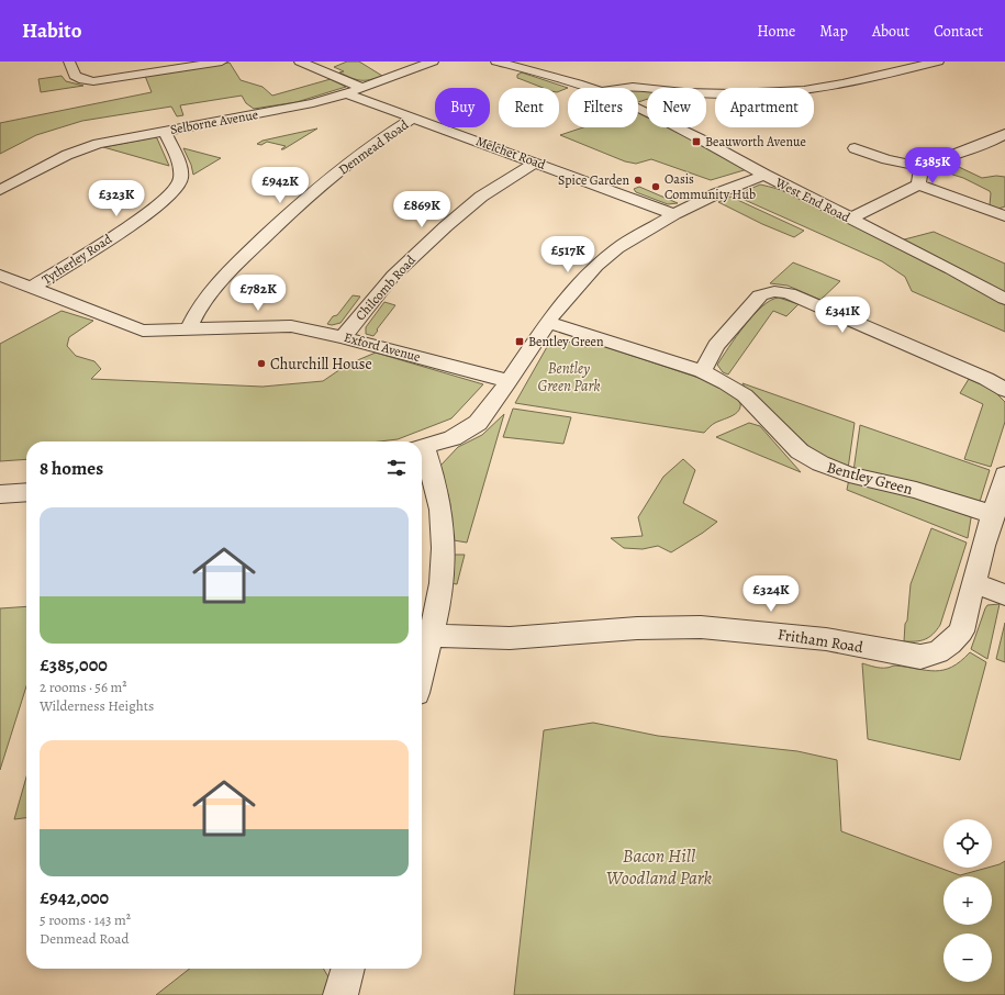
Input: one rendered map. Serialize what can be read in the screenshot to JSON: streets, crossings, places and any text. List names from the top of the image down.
{
  "streets": {
    "street": [
      "Selborne Avenue",
      "Denmead Road",
      "Melchet Road",
      "West End Road",
      "Tytherley Road",
      "Chilcomb Road",
      "Exford Avenue",
      "Bentley Green",
      "Fritham Road"
    ]
  },
  "crossings": [
    ["Selborne Avenue", "Melchet Road"],
    ["Selborne Avenue", "Tytherley Road"],
    ["Denmead Road", "Melchet Road"],
    ["Denmead Road", "Exford Avenue"],
    ["Melchet Road", "Chilcomb Road"],
    ["Tytherley Road", "Exford Avenue"],
    ["Chilcomb Road", "Exford Avenue"],
    ["Bentley Green", "Fritham Road"]
  ],
  "parks": ["Bentley Green Park", "Bacon Hill Woodland Park"],
  "places": {
    "transit": ["Beauworth Avenue", "Bentley Green"],
    "other": ["Spice Garden", "Oasis Community Hub", "Churchill House"]
  },
  "page": {
    "header": "Habito",
    "nav": [
      "Home",
      "Map",
      "About",
      "Contact"
    ],
    "chip": [
      "Buy",
      "Rent",
      "Filters",
      "New",
      "Apartment"
    ],
    "price": [
      "£385K",
      "£942K",
      "£323K",
      "£869K",
      "£517K",
      "£782K",
      "£341K",
      "£324K"
    ],
    "heading": "8 homes",
    "list": [
      {
        "name": "£385,000",
        "note": "2 rooms · 56 m² · Wilderness Heights"
      },
      {
        "name": "£942,000",
        "note": "5 rooms · 143 m² · Denmead Road"
      }
    ],
    "map_buttons": ["+", "−"]
  }
}
